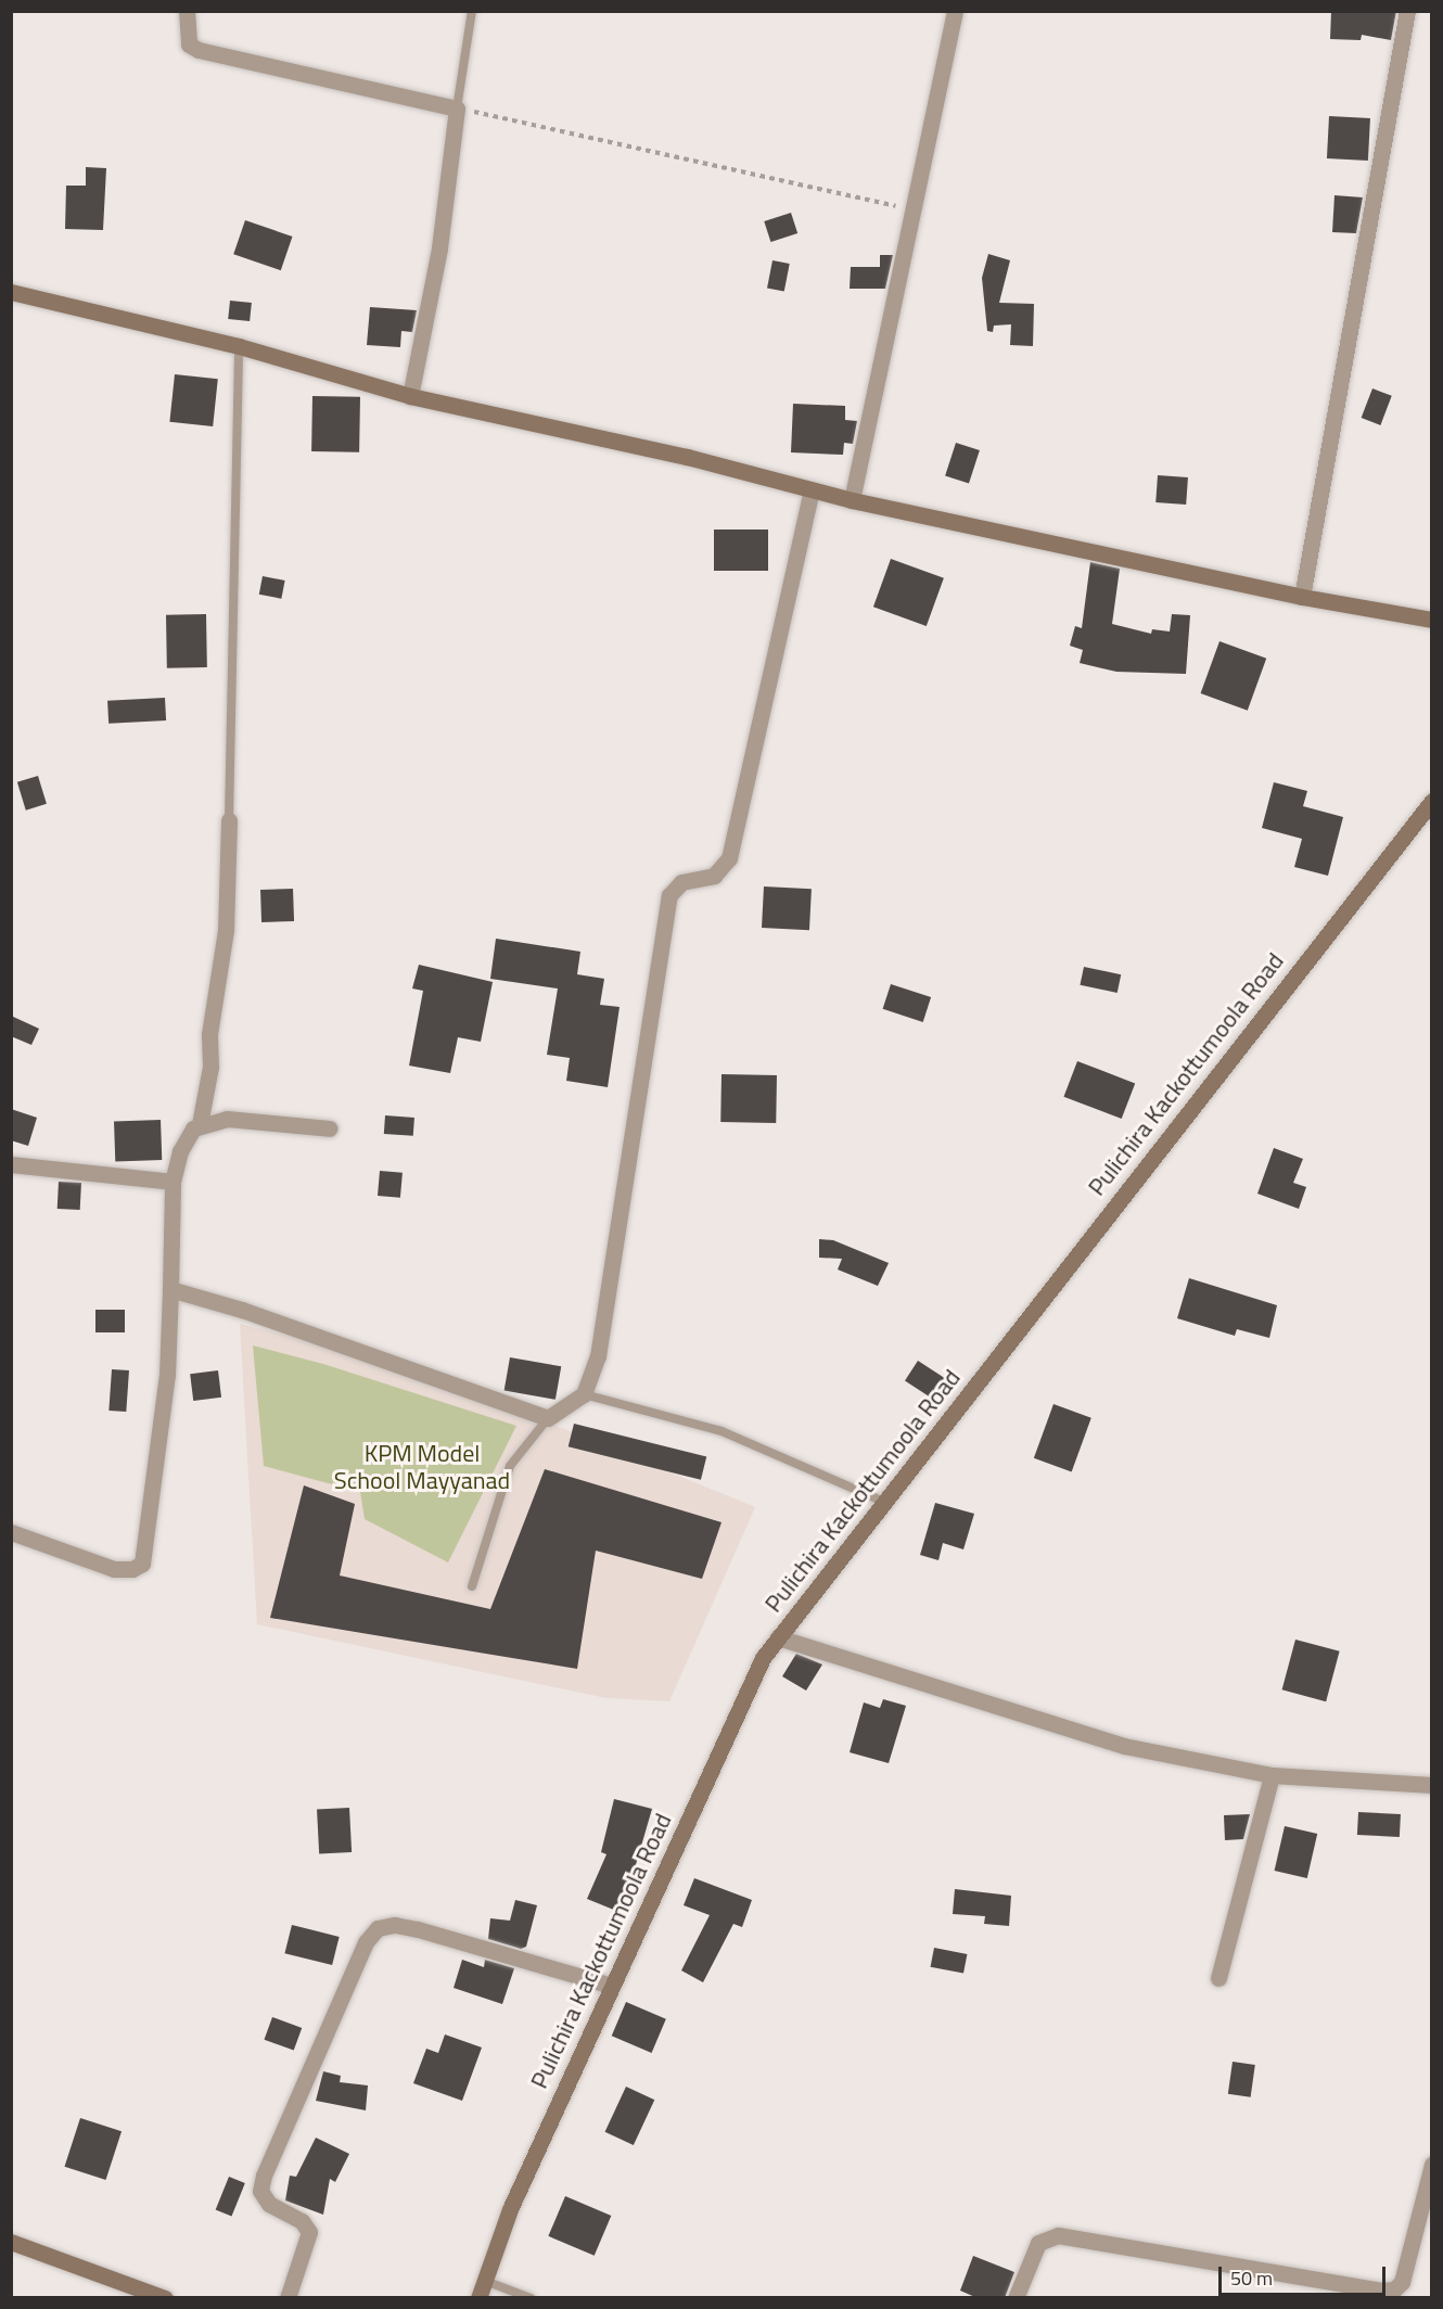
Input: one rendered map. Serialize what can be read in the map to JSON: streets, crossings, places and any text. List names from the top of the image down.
{
  "streets": {
    "main road": ["Pulichira Kackottumoola Road"]
  },
  "parks": ["KPM Model School Mayyanad"],
  "scale_bar": "50 m"
}
